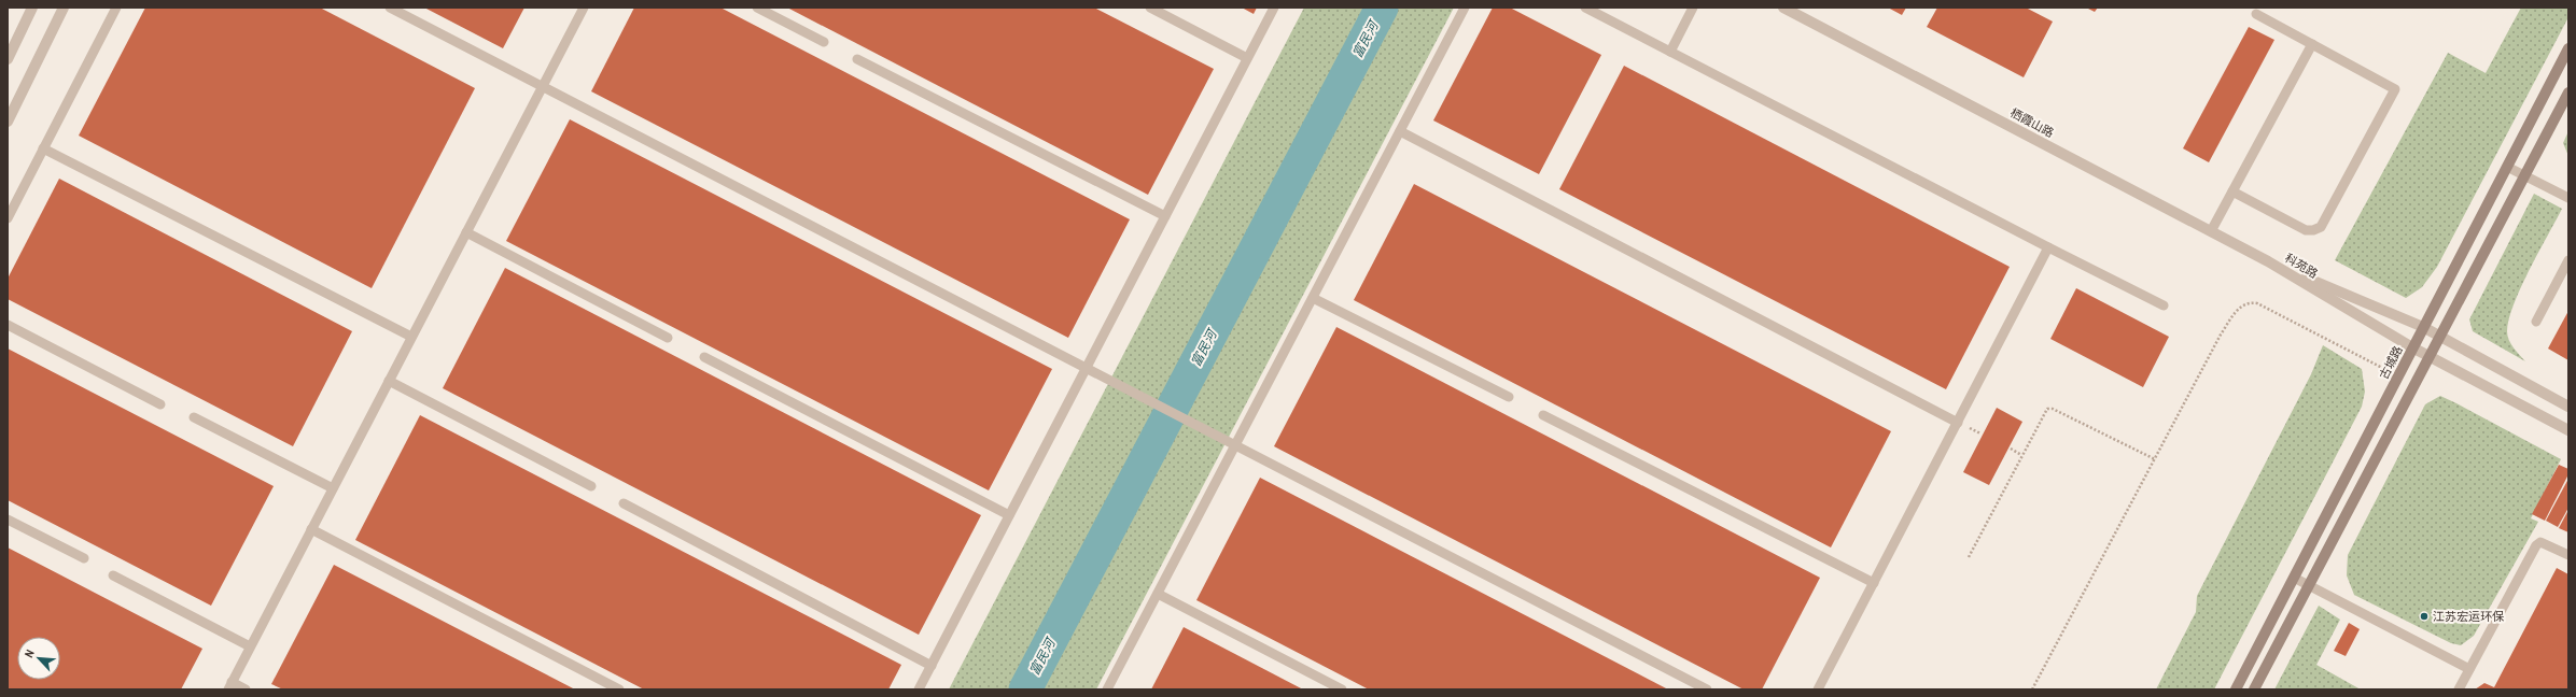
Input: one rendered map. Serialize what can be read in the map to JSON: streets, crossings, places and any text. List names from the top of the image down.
{
  "streets": {
    "main road": ["古城路"],
    "street": ["栖霞山路", "科苑路"]
  },
  "crossings": [
    ["栖霞山路", "科苑路"],
    ["科苑路", "古城路"]
  ],
  "water": ["富民河"],
  "places": ["江苏宏运环保"],
  "north": "top left"
}
